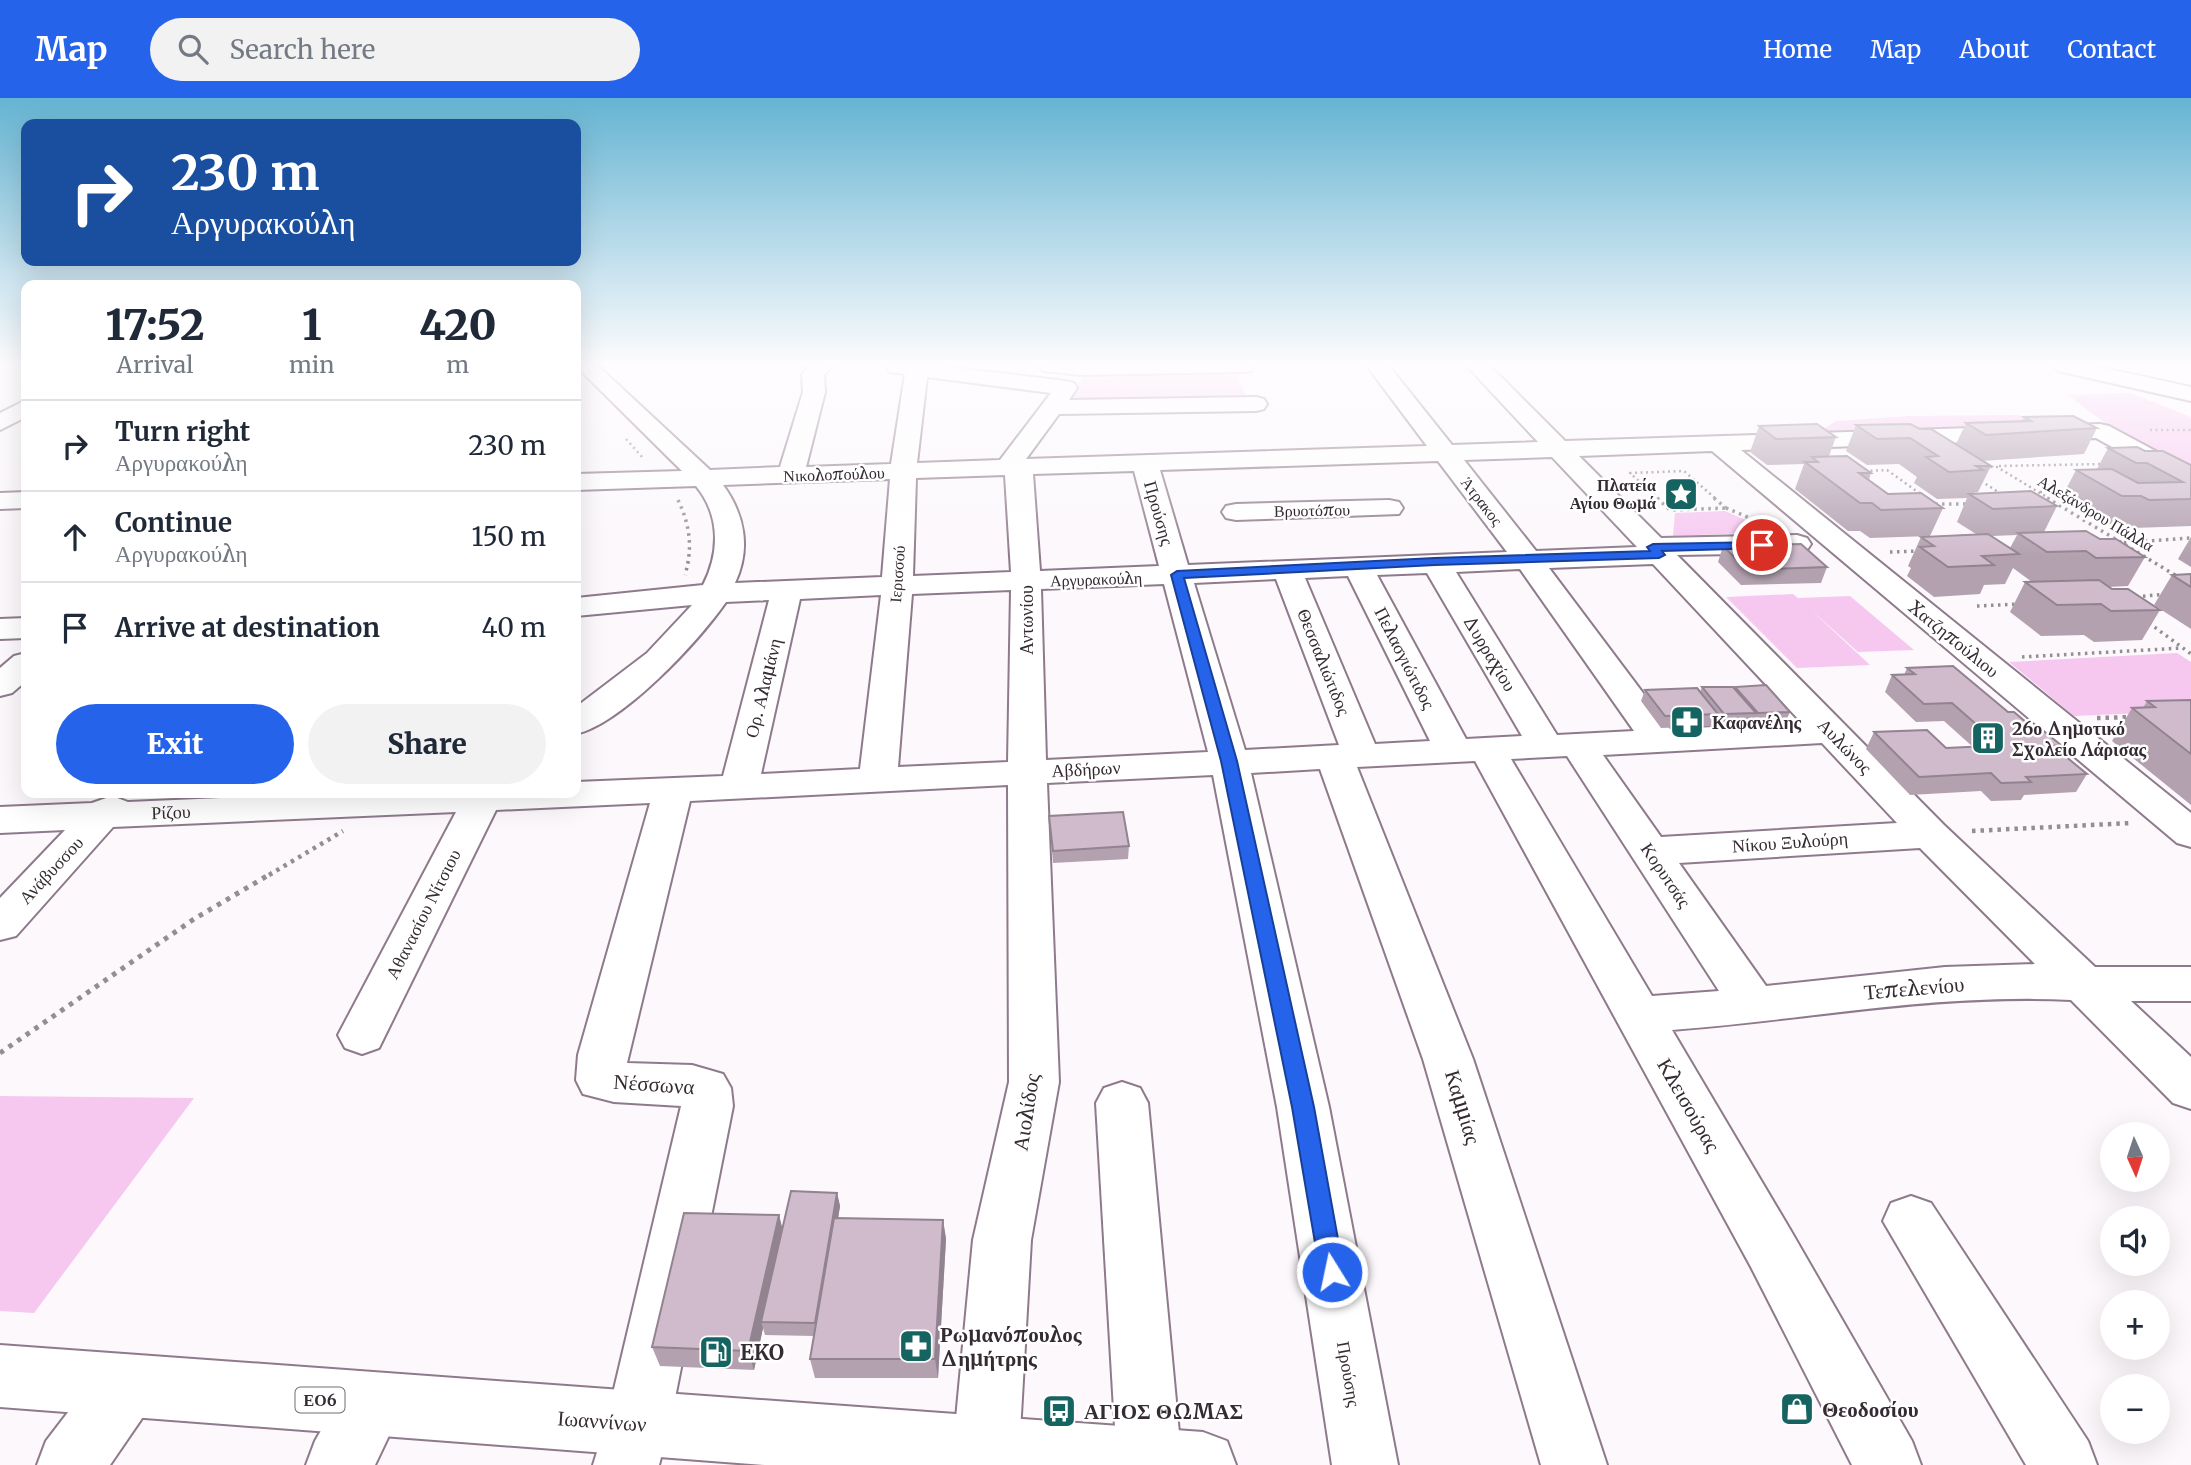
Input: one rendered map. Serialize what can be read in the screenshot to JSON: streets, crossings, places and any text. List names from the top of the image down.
{
  "streets": {
    "main road": [
      "Νικολοπούλου",
      "Άτρακος",
      "Βρυοτόπου",
      "Προύσης",
      "Ιερισσού",
      "Αργυρακούλη",
      "Αντωνίου",
      "Χατζηπούλιου",
      "Δυρραχίου",
      "Πελασγιώτιδος",
      "Θεσσαλιώτιδος",
      "Ορ. Αλαμάνη",
      "Αυλώνος",
      "Αβδήρων",
      "Ρίζου",
      "Νίκου Ξυλούρη",
      "Ανάβυσσου",
      "Κορυτσάς",
      "Αθανασίου Νίτσιου",
      "Τεπελενίου",
      "Νέσσωνα",
      "Κλεισούρας",
      "Καμμίας",
      "Αιολίδος",
      "ΕΟ6",
      "Ιωαννίνων"
    ],
    "path": ["Αλεξάνδρου Πάλλα"]
  },
  "crossings": [
    ["Νικολοπούλου", "Άτρακος"],
    ["Νικολοπούλου", "Προύσης"],
    ["Νικολοπούλου", "Ιερισσού"],
    ["Νικολοπούλου", "Αντωνίου"],
    ["Νικολοπούλου", "Χατζηπούλιου"],
    ["Νικολοπούλου", "Δυρραχίου"],
    ["Νικολοπούλου", "Θεσσαλιώτιδος"],
    ["Νικολοπούλου", "Αυλώνος"],
    ["Άτρακος", "Αργυρακούλη"],
    ["Άτρακος", "Αβδήρων"],
    ["Βρυοτόπου", "Αργυρακούλη"],
    ["Βρυοτόπου", "Δυρραχίου"],
    ["Βρυοτόπου", "Θεσσαλιώτιδος"],
    ["Προύσης", "Αργυρακούλη"],
    ["Προύσης", "Αβδήρων"],
    ["Ιερισσού", "Αργυρακούλη"],
    ["Ιερισσού", "Αβδήρων"],
    ["Αργυρακούλη", "Αντωνίου"],
    ["Αργυρακούλη", "Χατζηπούλιου"],
    ["Αργυρακούλη", "Δυρραχίου"],
    ["Αργυρακούλη", "Πελασγιώτιδος"],
    ["Αργυρακούλη", "Θεσσαλιώτιδος"],
    ["Αργυρακούλη", "Ορ. Αλαμάνη"],
    ["Αργυρακούλη", "Αυλώνος"],
    ["Αντωνίου", "Αβδήρων"],
    ["Αντωνίου", "Αιολίδος"],
    ["Δυρραχίου", "Αβδήρων"],
    ["Δυρραχίου", "Κορυτσάς"],
    ["Πελασγιώτιδος", "Αβδήρων"],
    ["Πελασγιώτιδος", "Κλεισούρας"],
    ["Θεσσαλιώτιδος", "Αβδήρων"],
    ["Θεσσαλιώτιδος", "Καμμίας"],
    ["Ορ. Αλαμάνη", "Αβδήρων"],
    ["Αυλώνος", "Αβδήρων"],
    ["Αυλώνος", "Νίκου Ξυλούρη"],
    ["Αυλώνος", "Τεπελενίου"],
    ["Αβδήρων", "Ρίζου"],
    ["Αβδήρων", "Κορυτσάς"],
    ["Αβδήρων", "Νέσσωνα"],
    ["Αβδήρων", "Κλεισούρας"],
    ["Αβδήρων", "Καμμίας"],
    ["Αβδήρων", "Αιολίδος"],
    ["Ρίζου", "Ανάβυσσου"],
    ["Νίκου Ξυλούρη", "Κορυτσάς"],
    ["Κορυτσάς", "Τεπελενίου"],
    ["Τεπελενίου", "Κλεισούρας"],
    ["Νέσσωνα", "Ιωαννίνων"],
    ["Αιολίδος", "Ιωαννίνων"]
  ],
  "places": {
    "place": ["Πλατεία Αγίου Θωμά"],
    "pharmacy": ["Καφανέλης", "Ρωμανόπουλος Δημήτρης"],
    "building": ["26ο Δημοτικό Σχολείο Λάρισας"],
    "fuel station": ["EKO"],
    "shop": ["Θεοδοσίου"],
    "bus stop": ["ΑΓΙΟΣ ΘΩΜΑΣ"]
  },
  "north": "bottom",
  "page": {
    "header": "Map",
    "search": "Search here",
    "nav": [
      "Home",
      "Map",
      "About",
      "Contact"
    ],
    "turn": ["230 m", "Αργυρακούλη"],
    "eta": [
      "17:52",
      "Arrival",
      "1",
      "min",
      "420",
      "m"
    ],
    "list": [
      {
        "name": "Turn right",
        "note": "Αργυρακούλη",
        "value": "230 m"
      },
      {
        "name": "Continue",
        "note": "Αργυρακούλη",
        "value": "150 m"
      },
      {
        "name": "Arrive at destination",
        "value": "40 m"
      }
    ],
    "buttons": ["Exit", "Share"],
    "map_buttons": ["+", "−"]
  }
}
